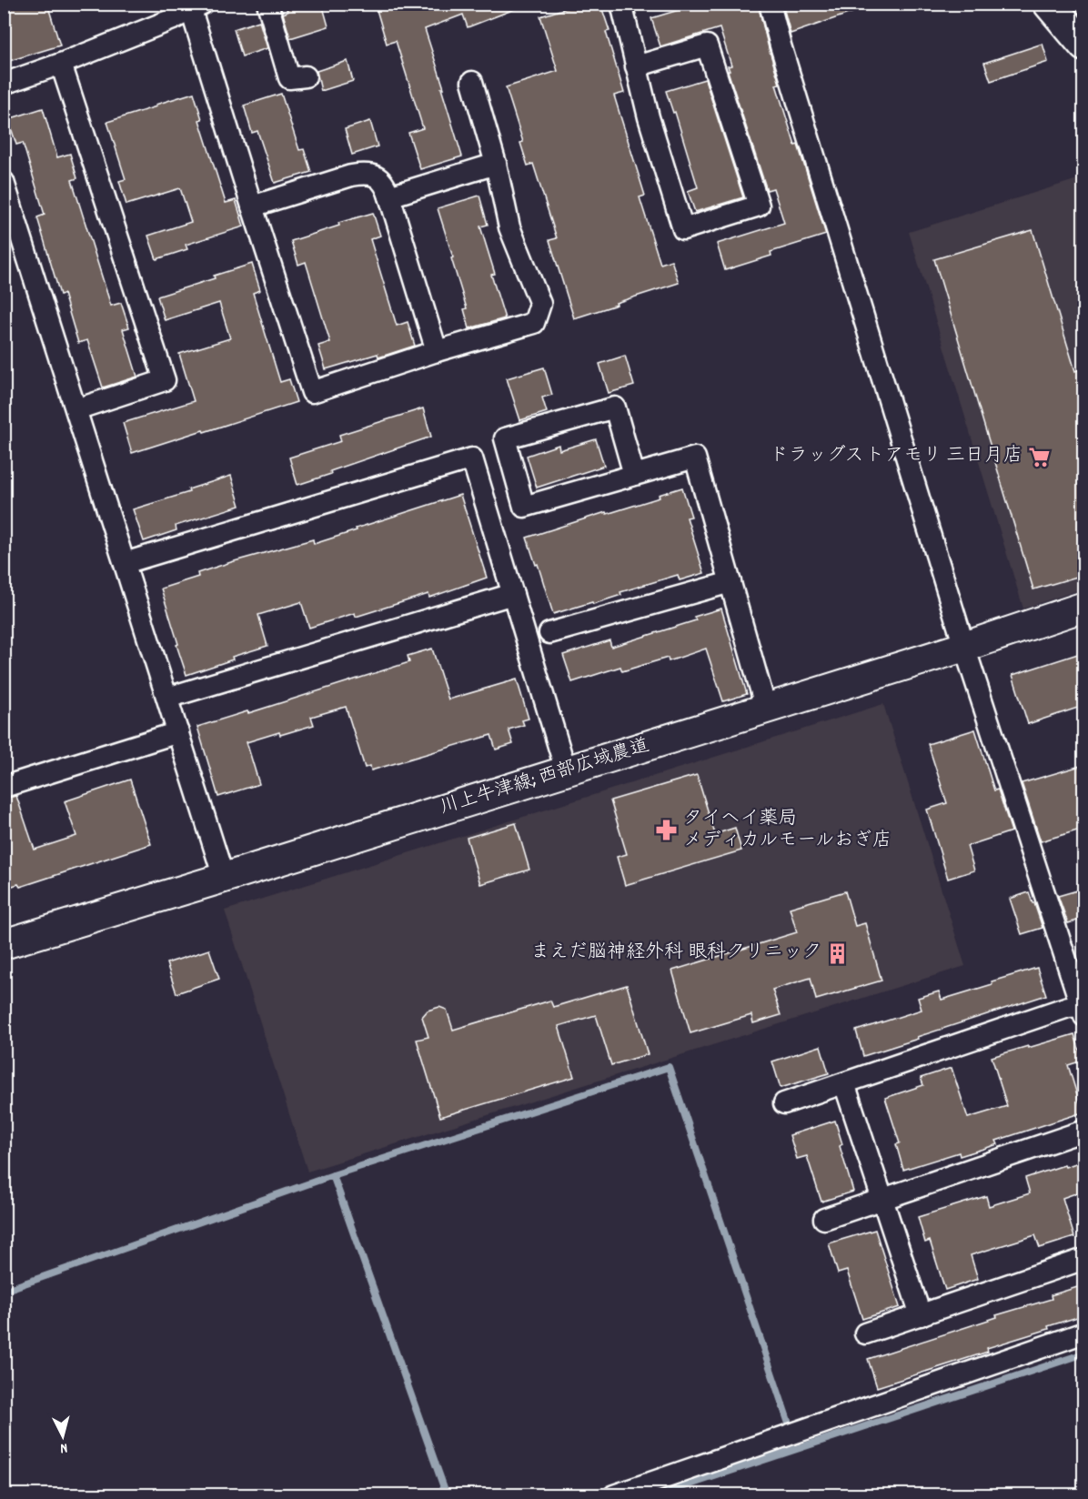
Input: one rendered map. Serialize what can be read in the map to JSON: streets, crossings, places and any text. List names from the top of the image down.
{
  "streets": {
    "main road": ["川上牛津線; 西部広域農道"]
  },
  "places": {
    "supermarket": ["ドラッグストアモリ 三日月店"],
    "pharmacy": ["タイヘイ薬局 メディカルモールおぎ店"],
    "building": ["まえだ脳神経外科 眼科クリニック"]
  },
  "north": "bottom"
}
